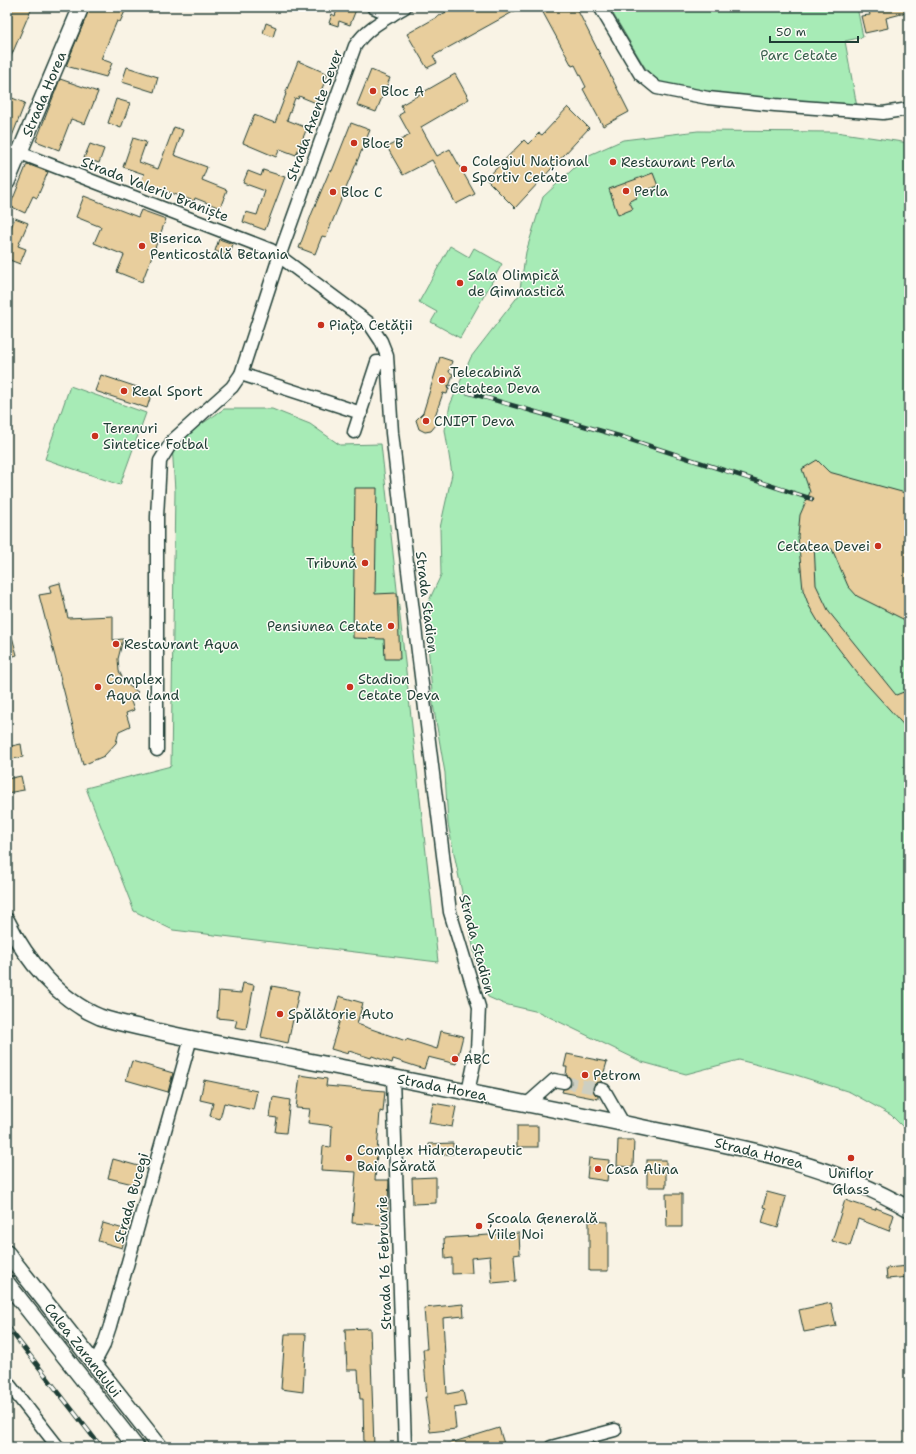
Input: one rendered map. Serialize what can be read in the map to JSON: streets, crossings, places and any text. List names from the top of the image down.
{
  "streets": {
    "main road": ["Strada Horea", "Calea Zarandului"],
    "street": [
      "Strada Axente Sever",
      "Strada Valeriu Braniște",
      "Strada Stadion",
      "Strada Bucegi",
      "Strada 16 Februarie"
    ]
  },
  "crossings": [
    ["Strada Horea", "Strada Valeriu Braniște"],
    ["Strada Horea", "Strada Stadion"],
    ["Strada Horea", "Strada Bucegi"],
    ["Strada Horea", "Strada 16 Februarie"],
    ["Strada Axente Sever", "Strada Valeriu Braniște"],
    ["Strada Axente Sever", "Strada Stadion"],
    ["Strada Valeriu Braniște", "Strada Stadion"],
    ["Strada Bucegi", "Calea Zarandului"]
  ],
  "parks": ["Parc Cetate"],
  "places": [
    "Bloc A",
    "Bloc B",
    "Restaurant Perla",
    "Colegiul Național Sportiv Cetate",
    "Perla",
    "Bloc C",
    "Biserica Penticostală Betania",
    "Sala Olimpică de Gimnastică",
    "Piața Cetății",
    "Telecabină Cetatea Deva",
    "Real Sport",
    "CNIPT Deva",
    "Terenuri Sintetice Fotbal",
    "Cetatea Devei",
    "Tribună",
    "Pensiunea Cetate",
    "Restaurant Aqua",
    "Complex Aqua Land",
    "Stadion Cetate Deva",
    "Spălătorie Auto",
    "ABC",
    "Petrom",
    "Complex Hidroterapeutic Baia Sărată",
    "Uniflor Glass",
    "Casa Alina",
    "Școala Generală Viile Noi"
  ],
  "scale_bar": "50 m"
}
